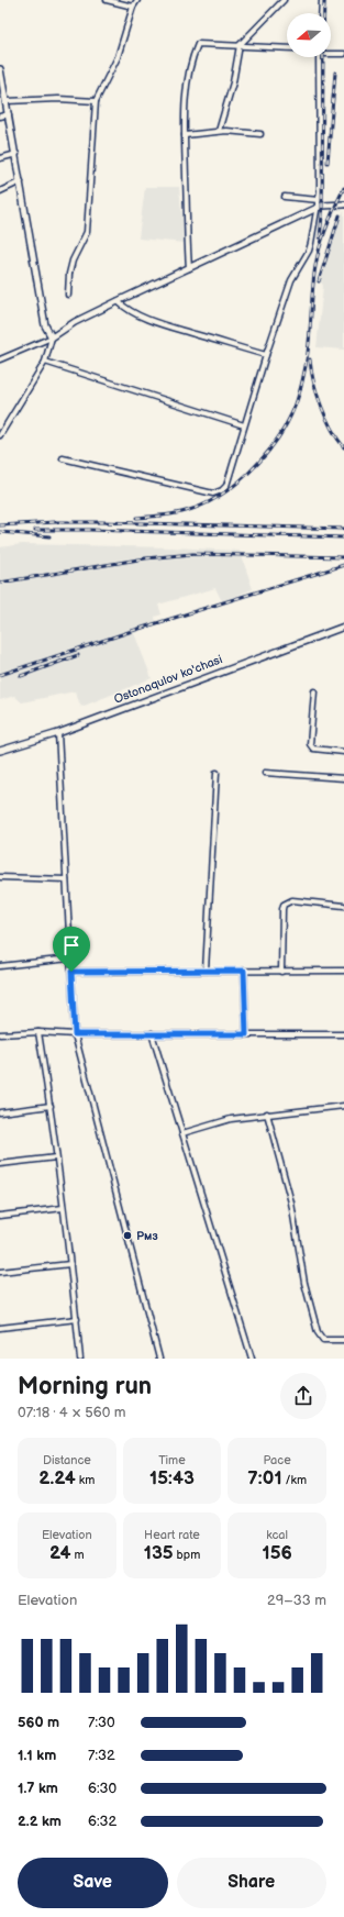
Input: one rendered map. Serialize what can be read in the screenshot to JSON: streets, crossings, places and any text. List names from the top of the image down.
{
  "streets": {
    "street": ["Ostonaqulov ko'chasi"]
  },
  "places": ["Рмз"],
  "north": "left",
  "page": {
    "heading": ["Morning run", "07:18 · 4 × 560 m"],
    "stats": [
      ["Distance", "2.24 km"],
      ["Time", "15:43"],
      ["Pace", "7:01 /km"],
      ["Elevation", "24 m"],
      ["Heart rate", "135 bpm"],
      ["kcal", "156"]
    ],
    "chart": ["Elevation", "29–33 m"],
    "list": [
      {
        "name": "560 m",
        "note": "7:30"
      },
      {
        "name": "1.1 km",
        "note": "7:32"
      },
      {
        "name": "1.7 km",
        "note": "6:30"
      },
      {
        "name": "2.2 km",
        "note": "6:32"
      }
    ],
    "buttons": ["Save", "Share"]
  }
}
